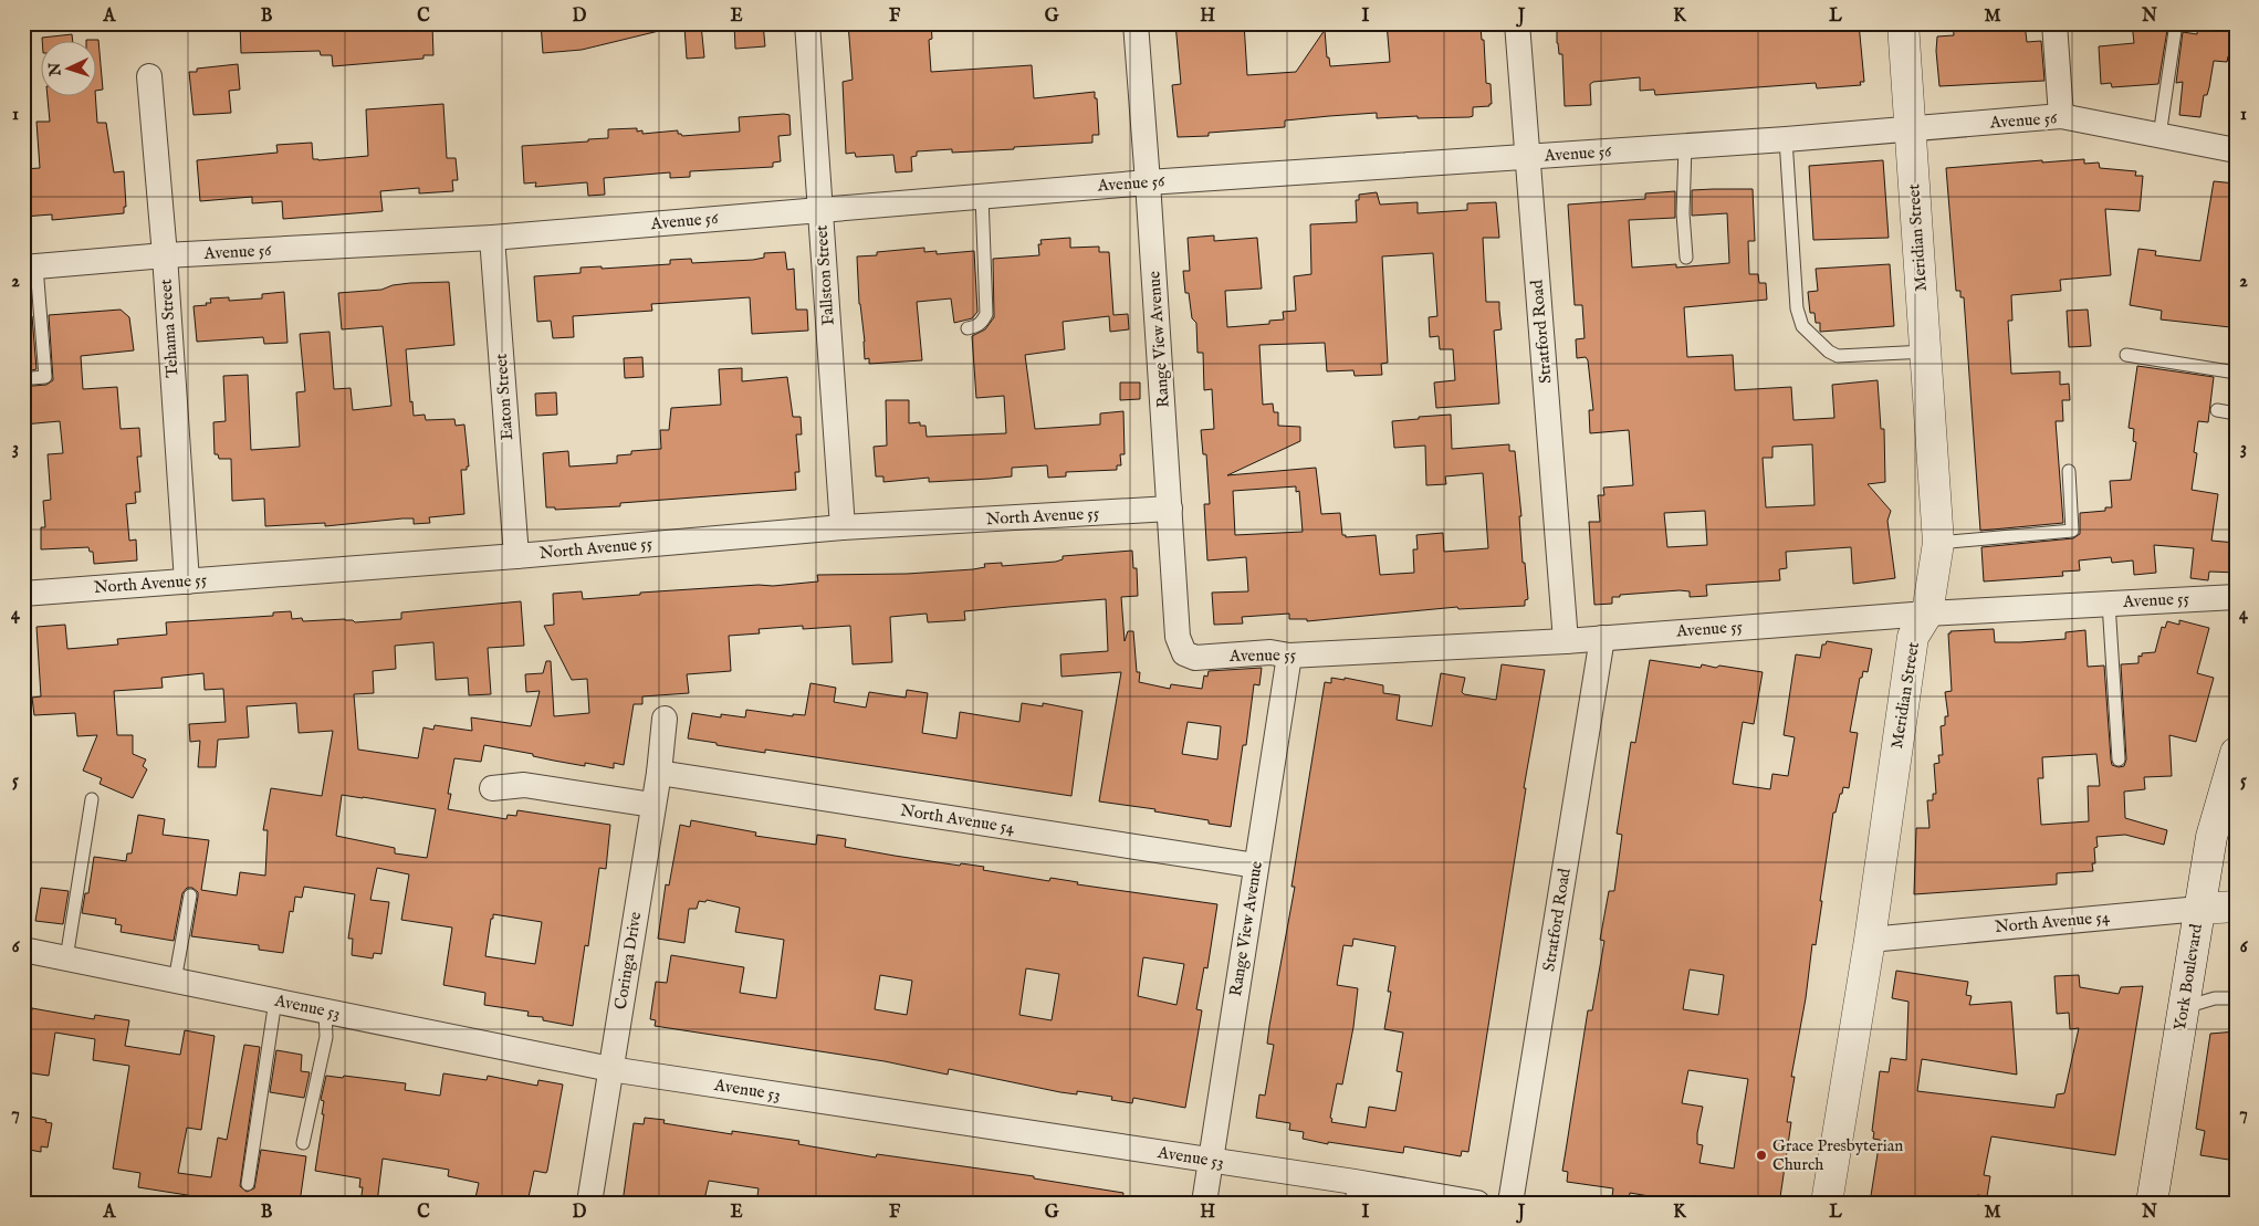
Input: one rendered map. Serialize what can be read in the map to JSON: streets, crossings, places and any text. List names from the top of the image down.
{
  "streets": {
    "street": [
      "Avenue 56",
      "Meridian Street",
      "Fallston Street",
      "Tehama Street",
      "Stratford Road",
      "Range View Avenue",
      "Eaton Street",
      "North Avenue 55",
      "Avenue 55",
      "North Avenue 54",
      "Coringa Drive",
      "York Boulevard",
      "Avenue 53"
    ]
  },
  "crossings": [
    ["Avenue 56", "Meridian Street"],
    ["Avenue 56", "Fallston Street"],
    ["Avenue 56", "Tehama Street"],
    ["Avenue 56", "Stratford Road"],
    ["Avenue 56", "Range View Avenue"],
    ["Avenue 56", "Eaton Street"],
    ["Meridian Street", "Avenue 55"],
    ["Meridian Street", "North Avenue 54"],
    ["Fallston Street", "North Avenue 55"],
    ["Tehama Street", "North Avenue 55"],
    ["Stratford Road", "Avenue 55"],
    ["Range View Avenue", "North Avenue 55"],
    ["Range View Avenue", "Avenue 55"],
    ["Range View Avenue", "North Avenue 54"],
    ["Range View Avenue", "Avenue 53"],
    ["Eaton Street", "North Avenue 55"],
    ["North Avenue 54", "Coringa Drive"],
    ["North Avenue 54", "York Boulevard"],
    ["Coringa Drive", "Avenue 53"]
  ],
  "places": ["Grace Presbyterian Church"],
  "north": "left",
  "grid": {
    "columns": [
      "A",
      "B",
      "C",
      "D",
      "E",
      "F",
      "G",
      "H",
      "I",
      "J",
      "K",
      "L",
      "M",
      "N"
    ],
    "rows": [
      "1",
      "2",
      "3",
      "4",
      "5",
      "6",
      "7"
    ]
  }
}
